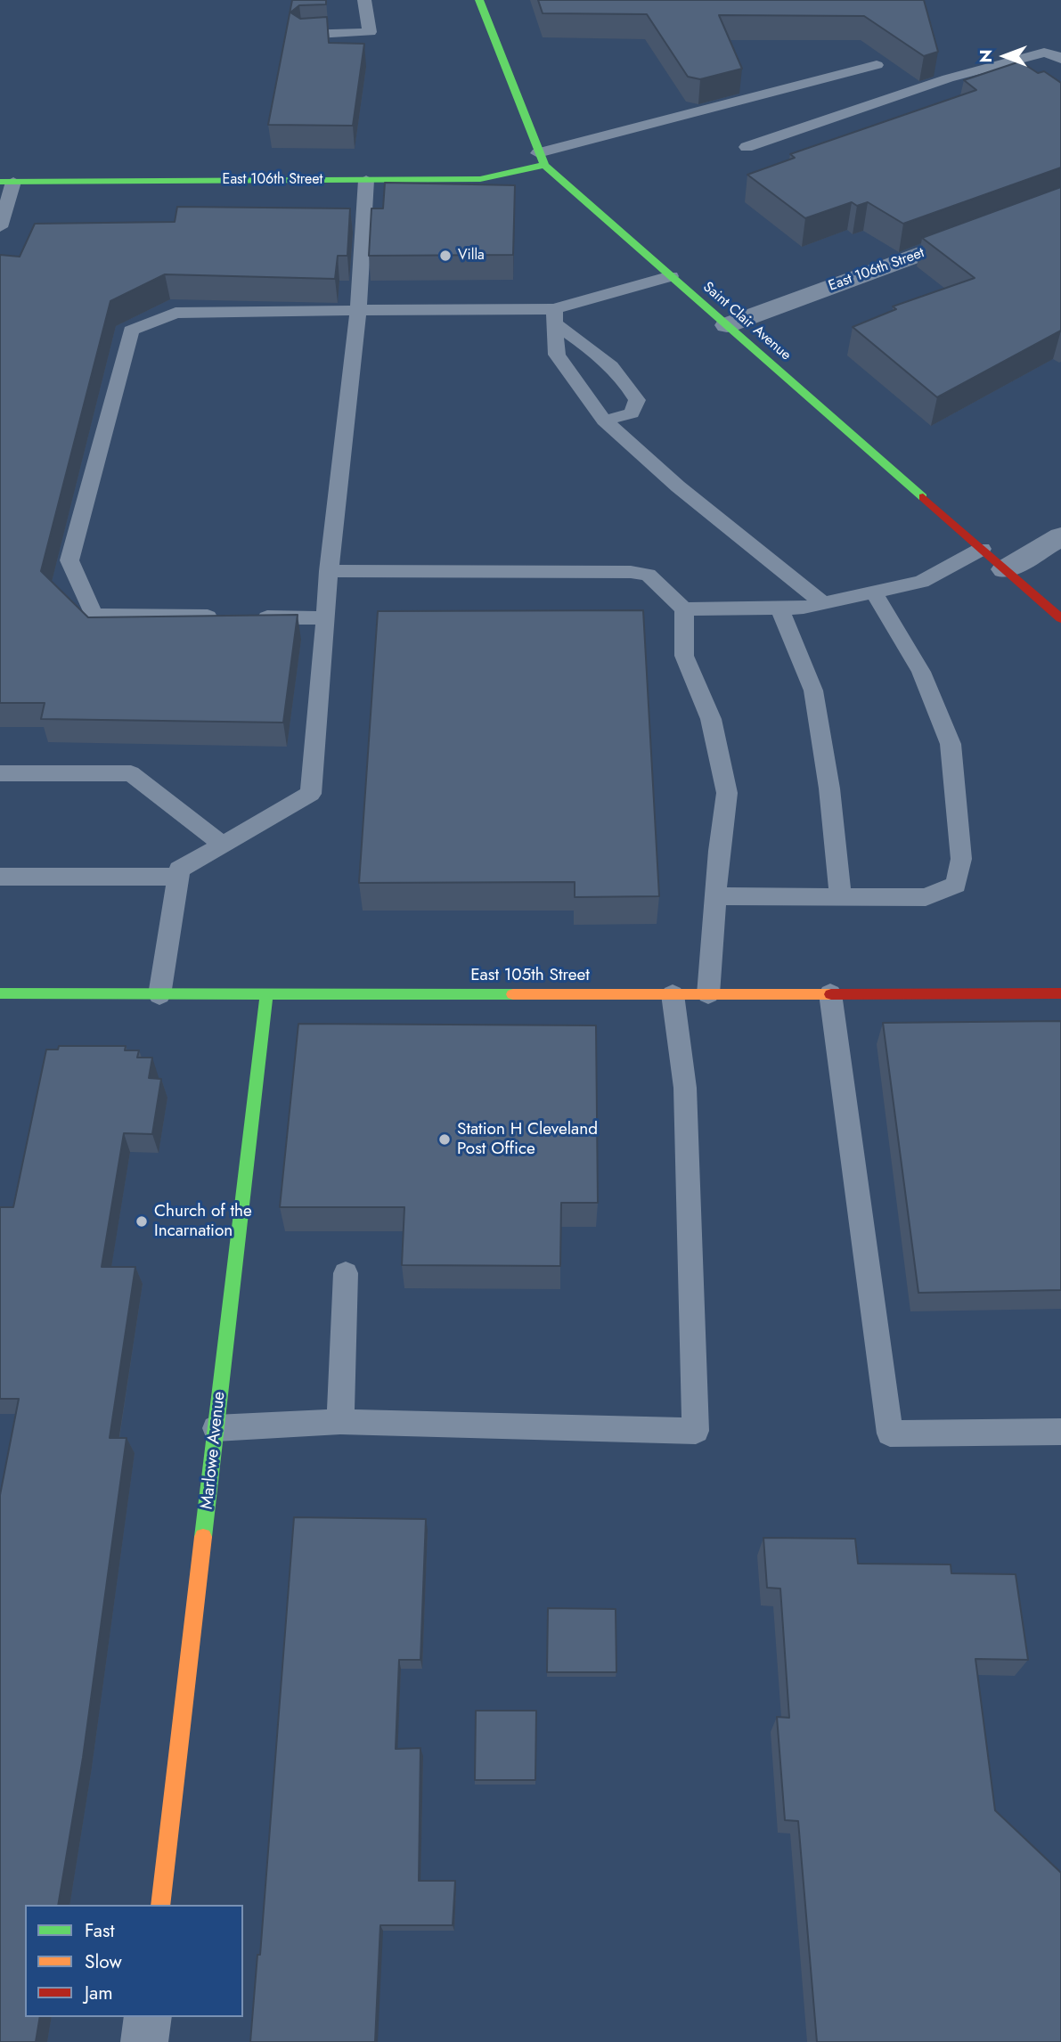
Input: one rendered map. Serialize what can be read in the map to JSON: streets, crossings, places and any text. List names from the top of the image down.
{
  "streets": {
    "street": [
      "East 106th Street",
      "Saint Clair Avenue",
      "East 105th Street",
      "Marlowe Avenue"
    ]
  },
  "crossings": [
    ["East 106th Street", "Saint Clair Avenue"],
    ["East 105th Street", "Marlowe Avenue"]
  ],
  "places": ["Villa", "Station H Cleveland Post Office", "Church of the Incarnation"],
  "legend": ["Fast", "Slow", "Jam"],
  "north": "left"
}
